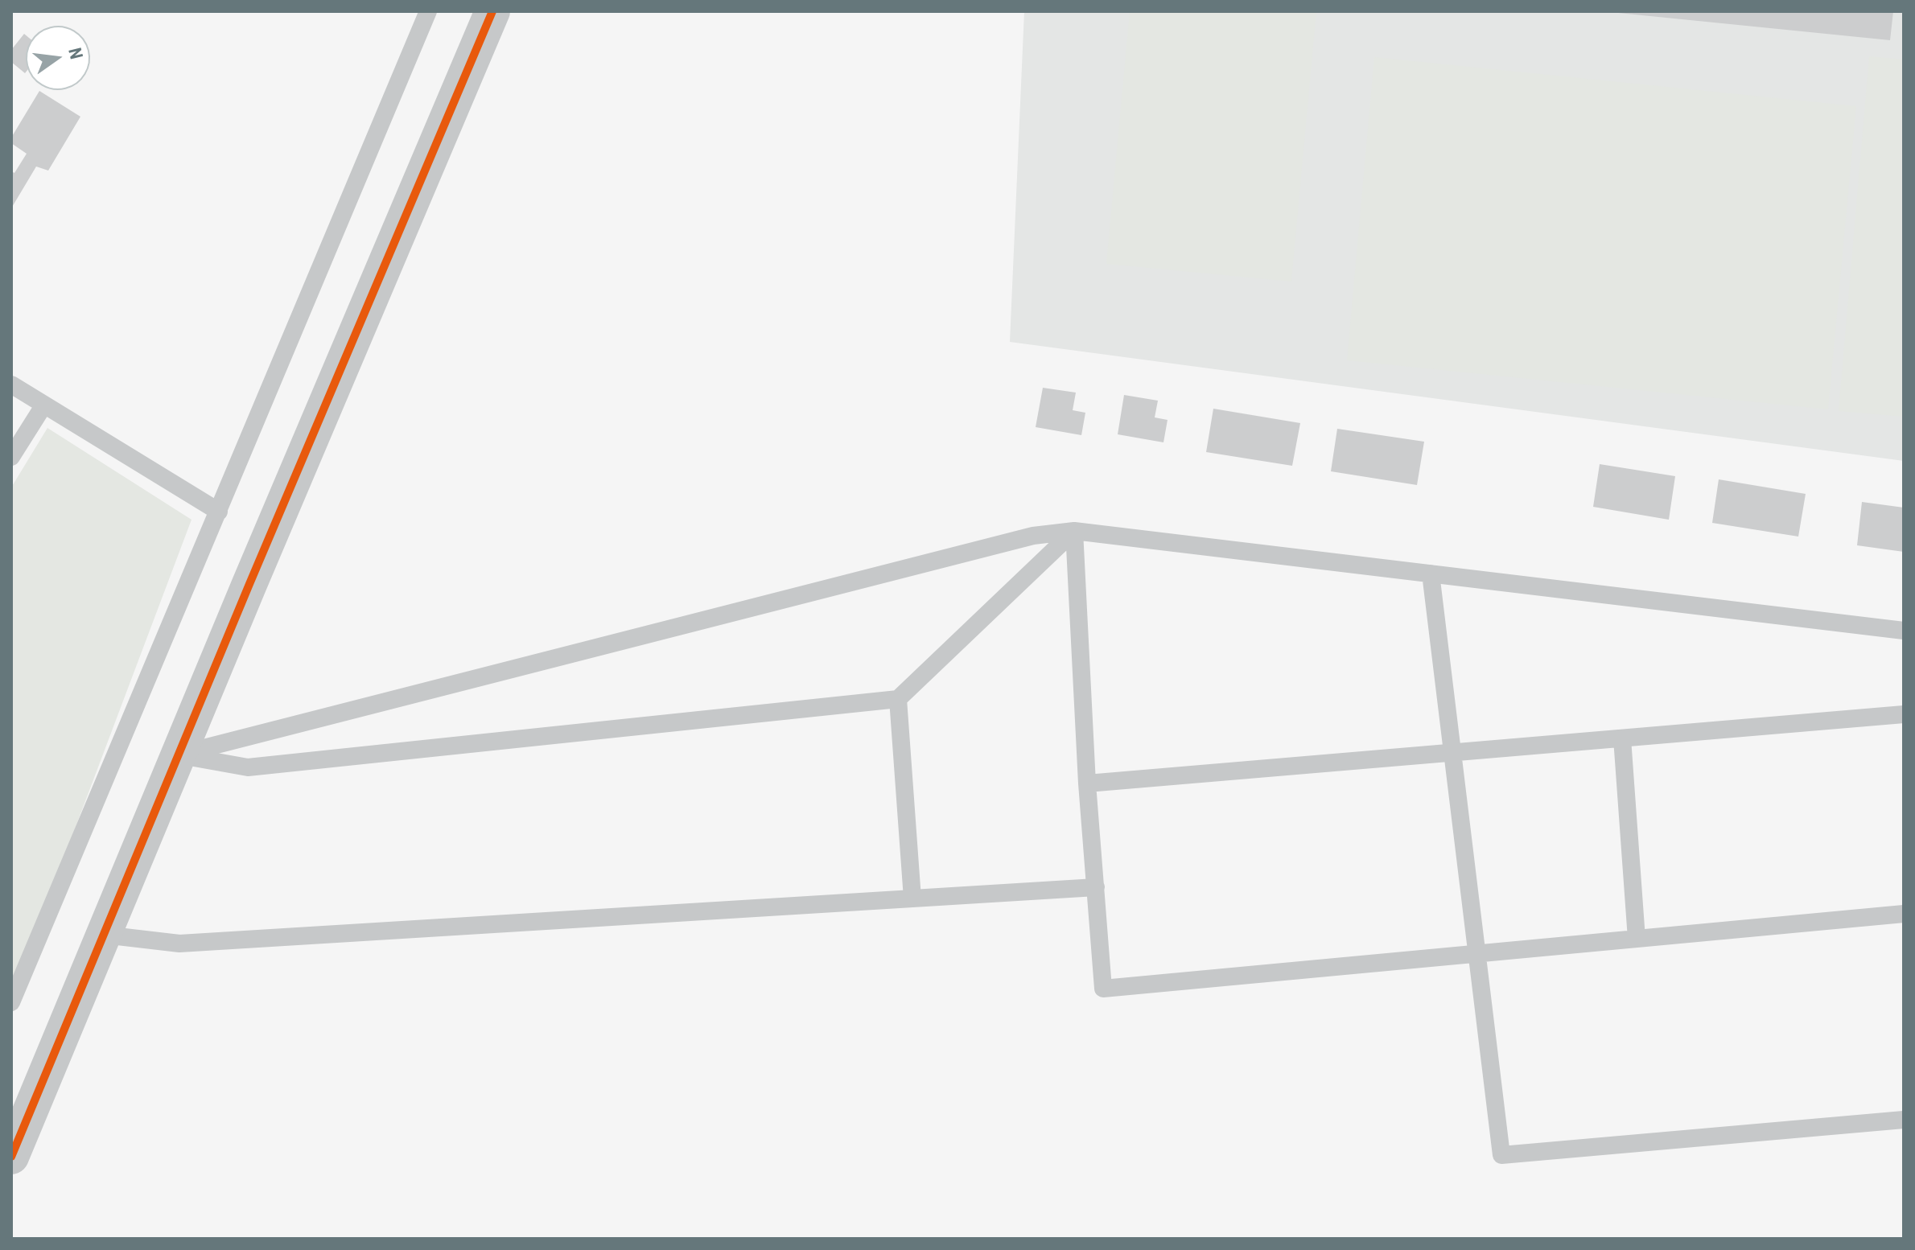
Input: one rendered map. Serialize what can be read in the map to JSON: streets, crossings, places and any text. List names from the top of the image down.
{
  "north": "right"
}
